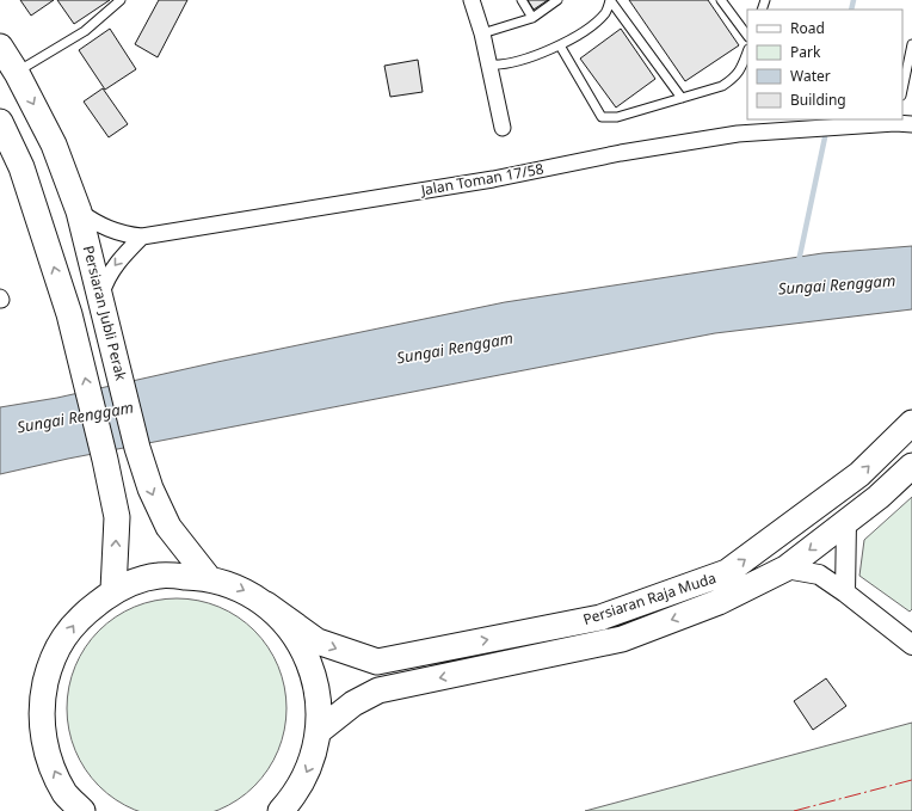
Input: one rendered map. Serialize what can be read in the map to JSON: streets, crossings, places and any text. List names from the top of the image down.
{
  "streets": {
    "main road": ["Persiaran Jubli Perak", "Persiaran Raja Muda"],
    "street": ["Jalan Toman 17/58"]
  },
  "crossings": [
    ["Jalan Toman 17/58", "Persiaran Jubli Perak"]
  ],
  "water": ["Sungai Renggam"],
  "legend": [
    "Road",
    "Park",
    "Water",
    "Building"
  ]
}
